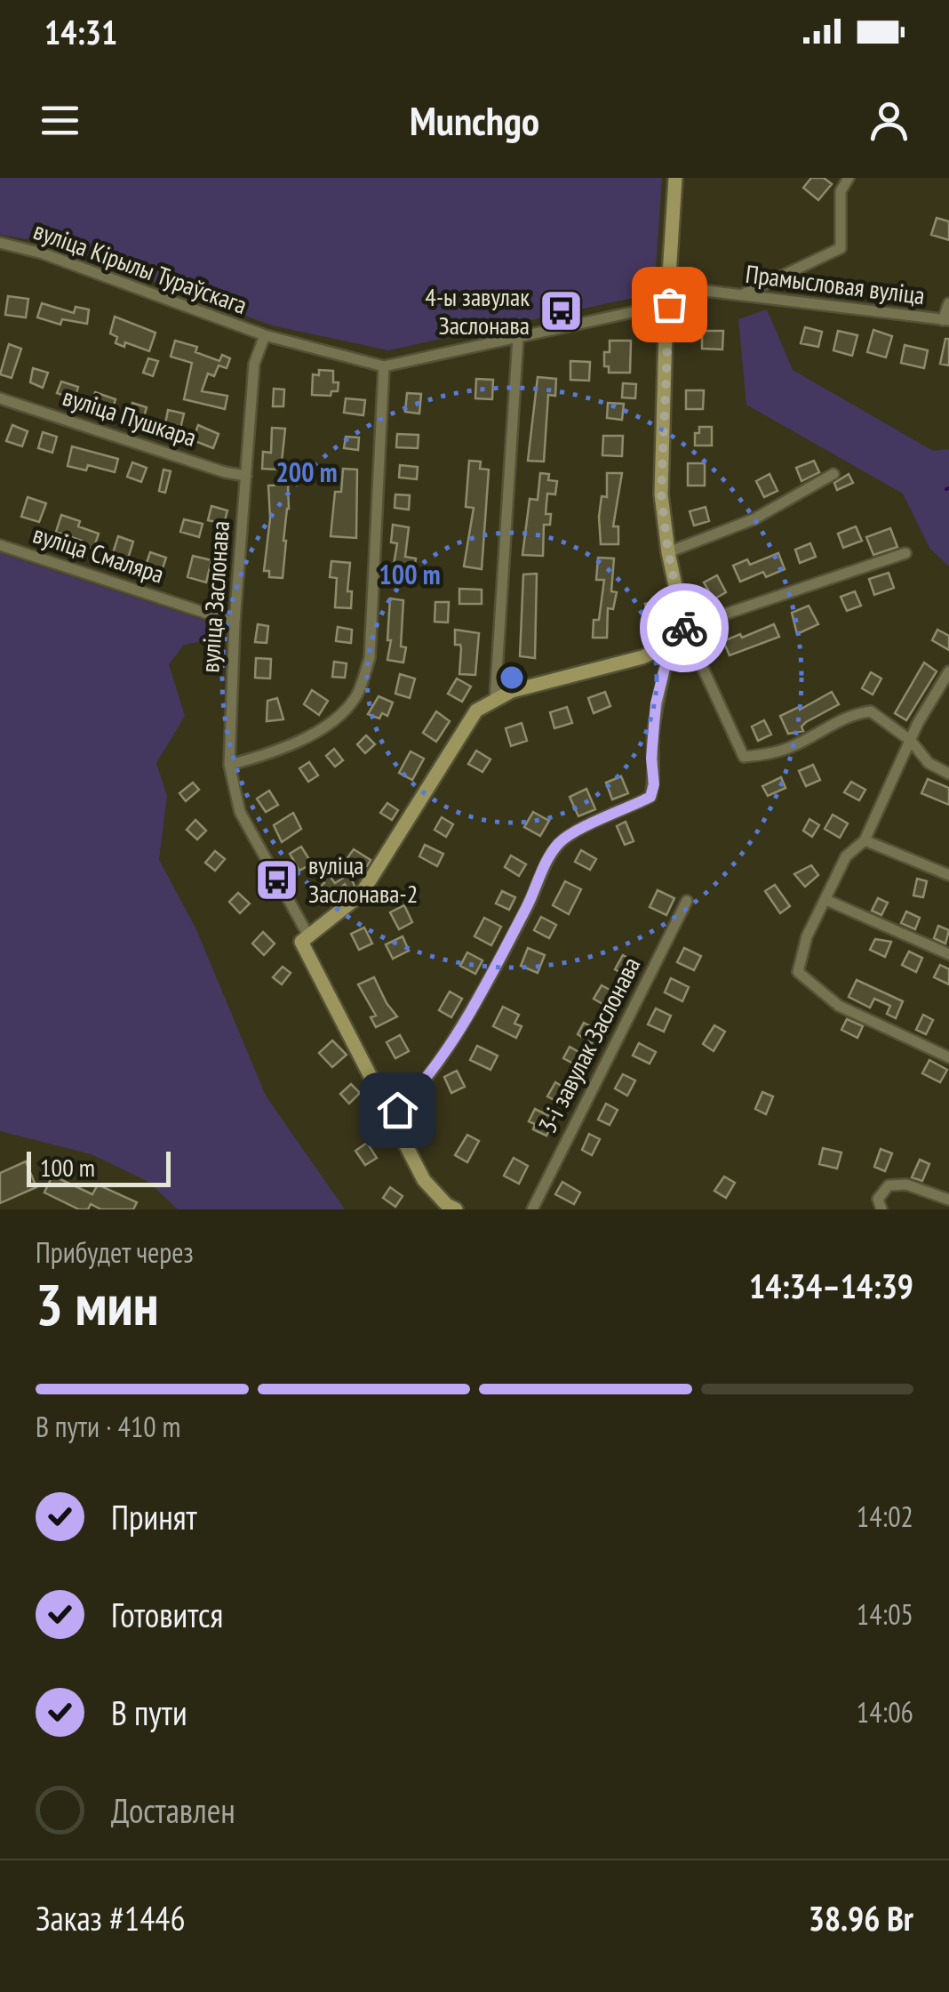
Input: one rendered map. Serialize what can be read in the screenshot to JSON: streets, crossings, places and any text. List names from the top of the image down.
{
  "streets": {
    "street": [
      "вуліца Кірылы Тураўскага",
      "Прамысловая вуліца",
      "вуліца Пушкара",
      "вуліца Смаляра",
      "вуліца Заслонава",
      "3-і завулак Заслонава"
    ]
  },
  "crossings": [
    ["вуліца Кірылы Тураўскага", "вуліца Заслонава"],
    ["вуліца Пушкара", "вуліца Заслонава"],
    ["вуліца Смаляра", "вуліца Заслонава"]
  ],
  "places": {
    "bus stop": ["4-ы завулак Заслонава", "вуліца Заслонава-2"]
  },
  "scale_bar": "100 m",
  "page": {
    "status": "14:31",
    "header": "Munchgo",
    "scale": "100 m",
    "heading": ["3 мин", "Прибудет через", "14:34–14:39"],
    "panel": ["Заказ #1446", "38.96 Br"],
    "bar": "В пути · 410 m",
    "list": [
      ["Принят", "14:02"],
      ["Готовится", "14:05"],
      ["В пути", "14:06"],
      "Доставлен"
    ]
  },
  "rings": ["200 m", "100 m"]
}
